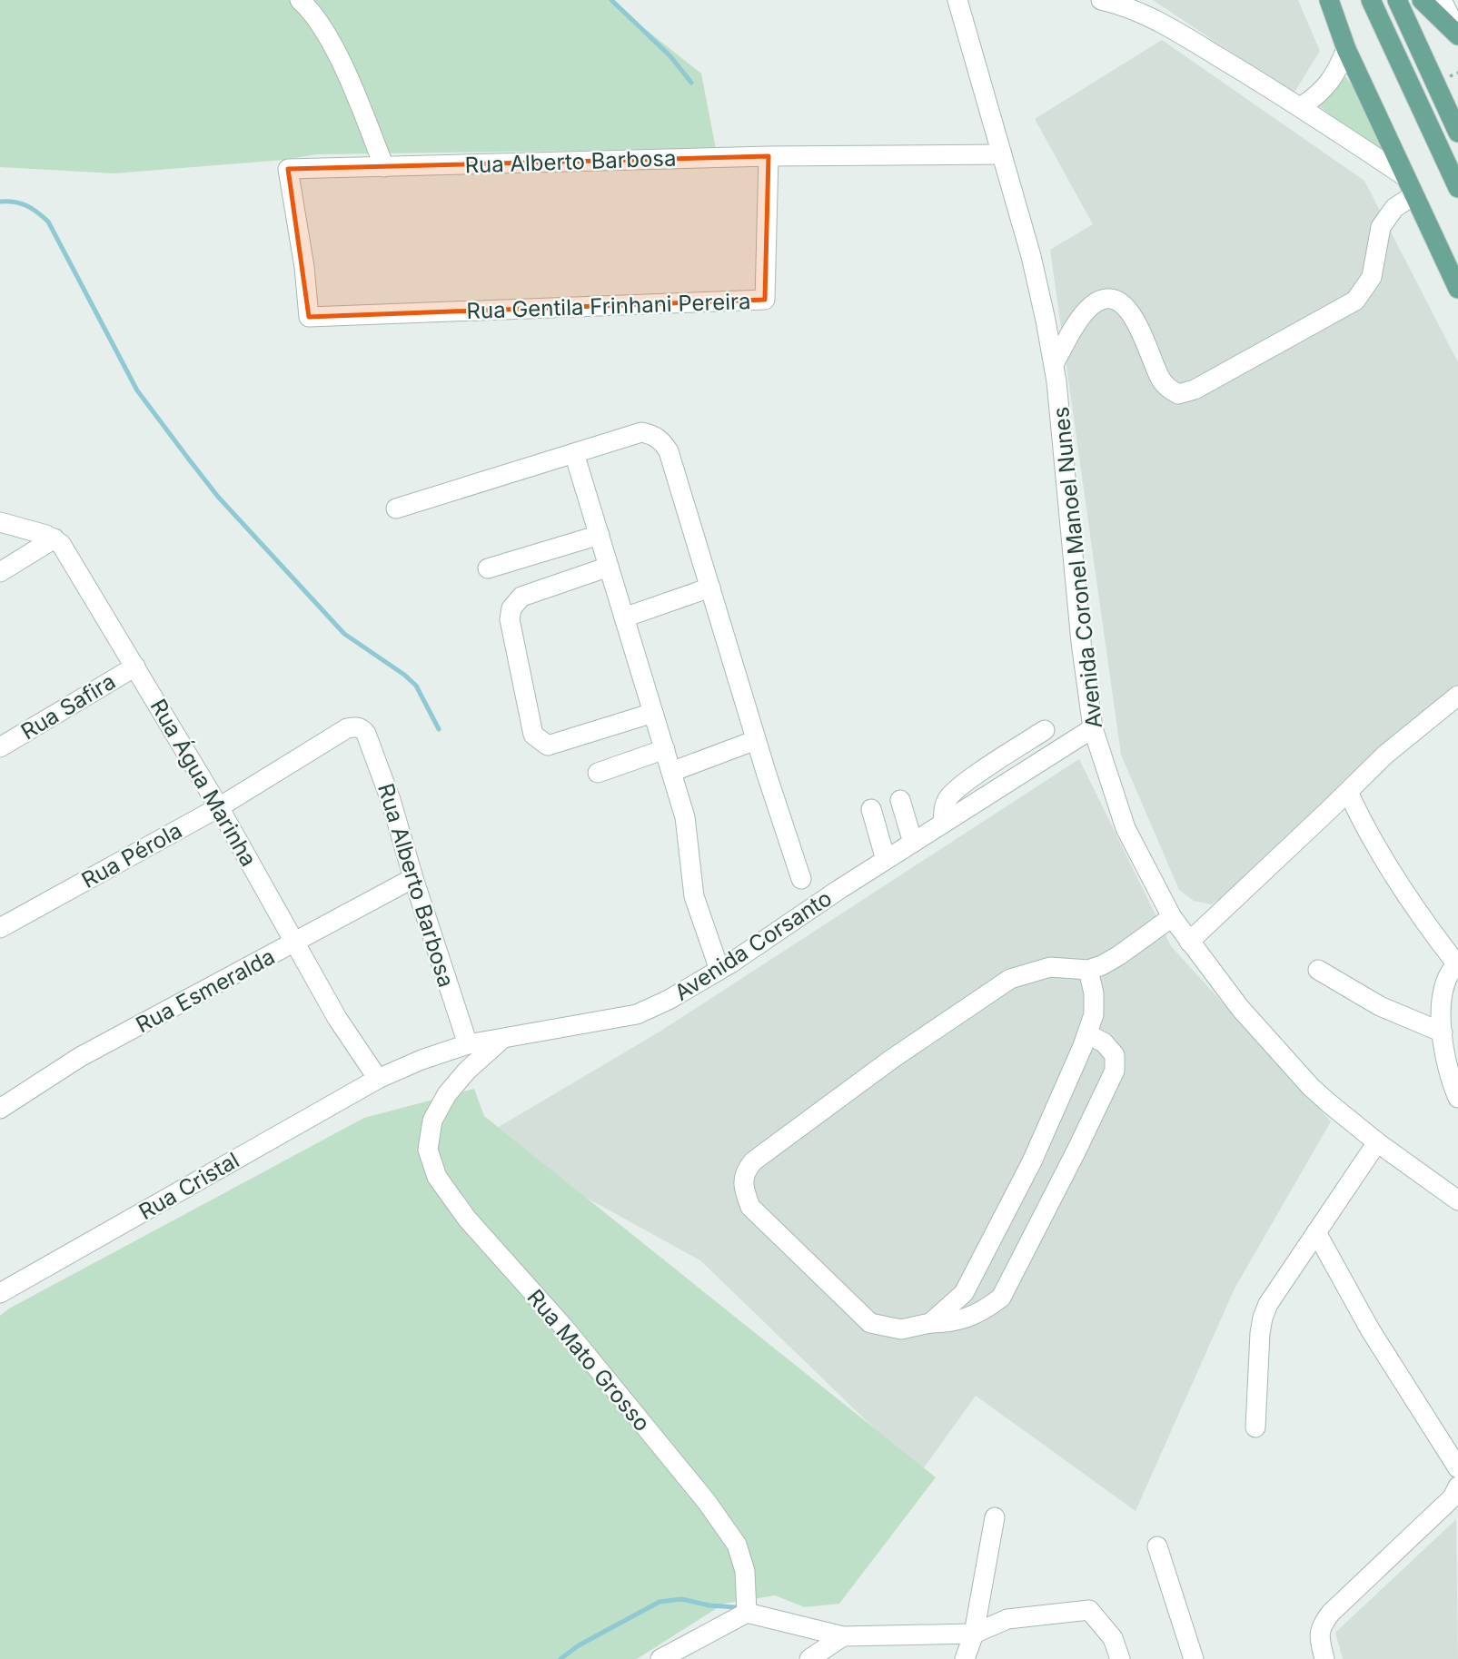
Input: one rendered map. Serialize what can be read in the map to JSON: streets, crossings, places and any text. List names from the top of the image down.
{
  "streets": {
    "street": [
      "Rua Alberto Barbosa",
      "Rua Gentila Frinhani Pereira",
      "Avenida Coronel Manoel Nunes",
      "Rua Safira",
      "Rua Água Marinha",
      "Rua Pérola",
      "Avenida Corsanto",
      "Rua Esmeralda",
      "Rua Cristal",
      "Rua Mato Grosso"
    ]
  },
  "crossings": [
    ["Rua Alberto Barbosa", "Rua Gentila Frinhani Pereira"],
    ["Rua Alberto Barbosa", "Avenida Coronel Manoel Nunes"],
    ["Rua Alberto Barbosa", "Rua Pérola"],
    ["Rua Alberto Barbosa", "Avenida Corsanto"],
    ["Rua Alberto Barbosa", "Rua Esmeralda"],
    ["Avenida Coronel Manoel Nunes", "Avenida Corsanto"],
    ["Rua Safira", "Rua Água Marinha"],
    ["Rua Água Marinha", "Rua Pérola"],
    ["Rua Água Marinha", "Avenida Corsanto"],
    ["Rua Água Marinha", "Rua Esmeralda"],
    ["Rua Água Marinha", "Rua Cristal"],
    ["Avenida Corsanto", "Rua Cristal"],
    ["Avenida Corsanto", "Rua Mato Grosso"]
  ]
}
